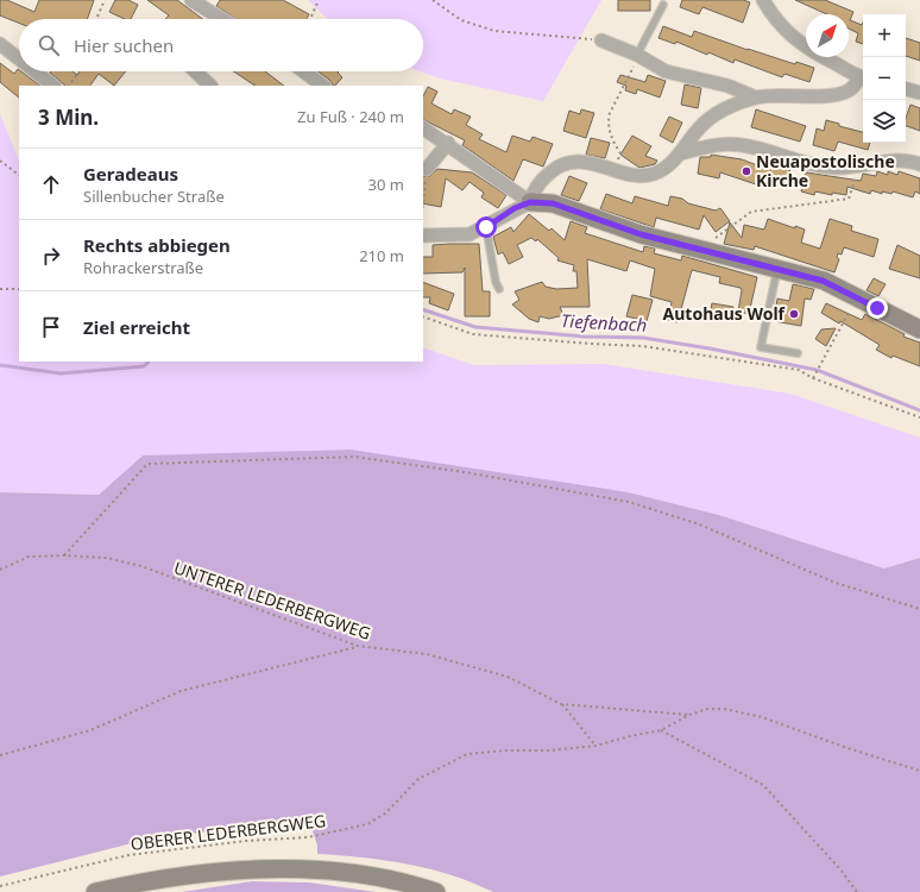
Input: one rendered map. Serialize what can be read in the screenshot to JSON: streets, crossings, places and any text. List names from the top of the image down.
{
  "streets": {
    "path": ["UNTERER LEDERBERGWEG", "OBERER LEDERBERGWEG"]
  },
  "crossings": [
    ["UNTERER LEDERBERGWEG", "OBERER LEDERBERGWEG"]
  ],
  "water": ["Tiefenbach"],
  "places": ["Neuapostolische Kirche", "Autohaus Wolf"],
  "north": "top right",
  "page": {
    "map_buttons": ["+", "−"],
    "search": "Hier suchen",
    "heading": ["3 Min.", "Zu Fuß · 240 m"],
    "list": [
      ["Geradeaus", "Sillenbucher Straße", "30 m"],
      ["Rechts abbiegen", "Rohrackerstraße", "210 m"],
      "Ziel erreicht"
    ]
  }
}
